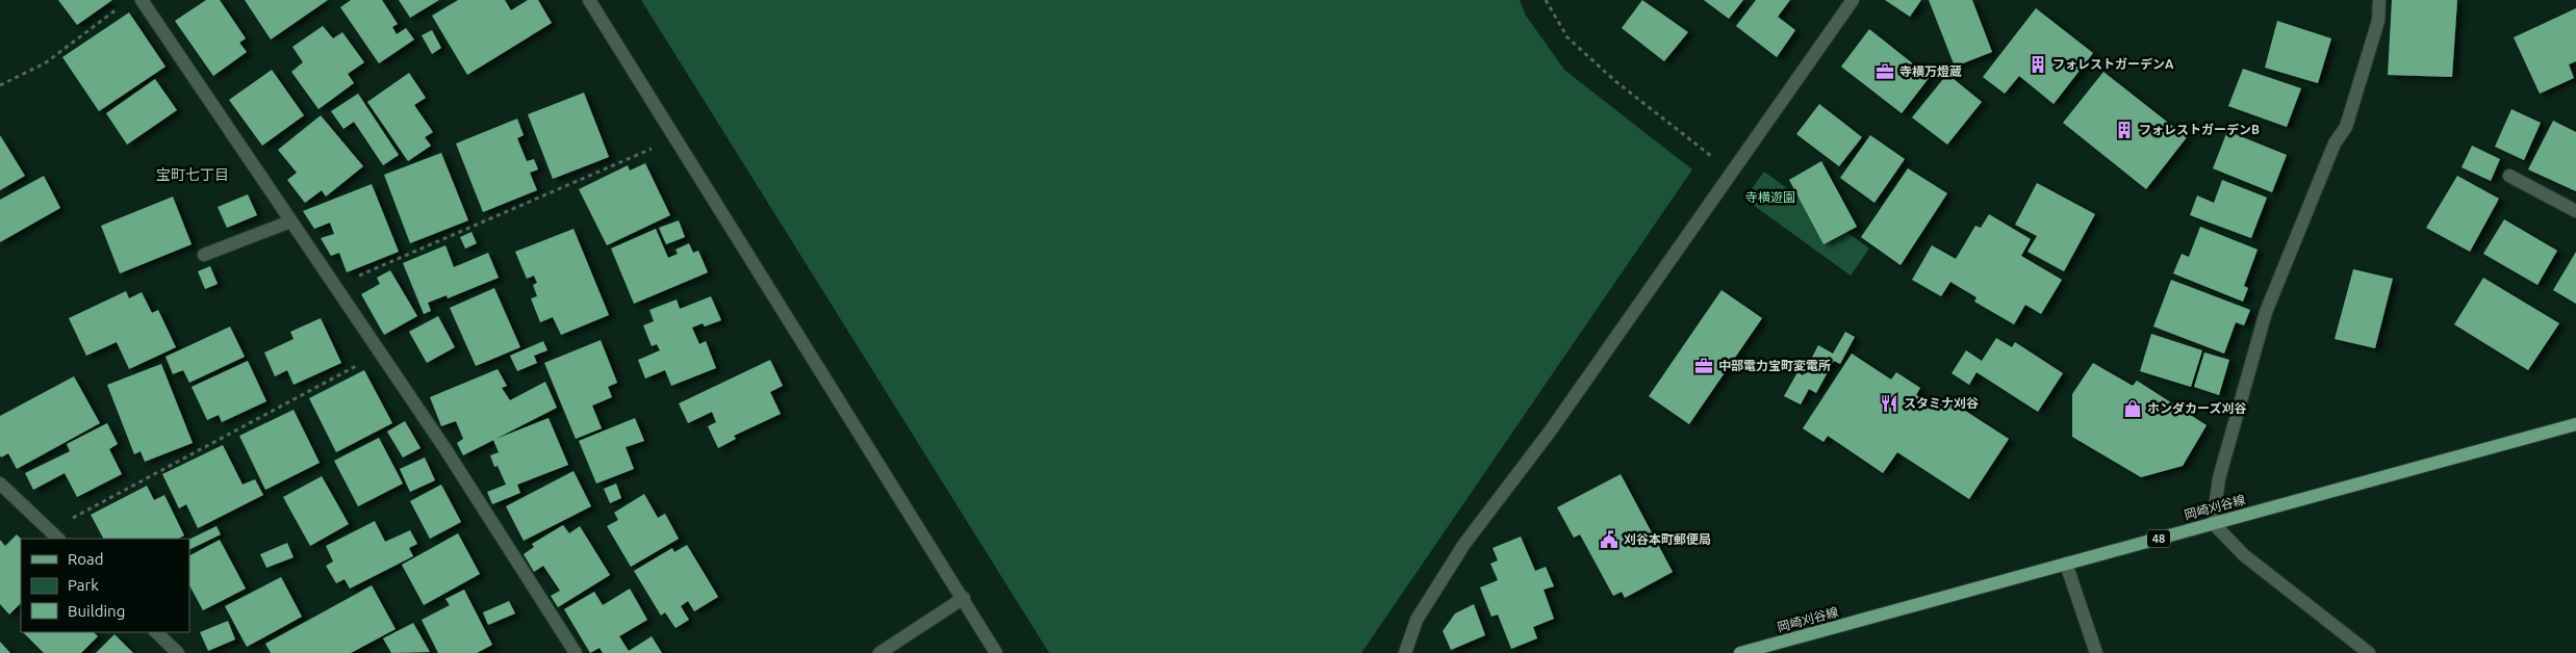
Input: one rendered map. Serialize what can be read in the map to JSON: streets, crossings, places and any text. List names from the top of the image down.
{
  "streets": {
    "main road": ["岡崎刈谷線", "48"]
  },
  "districts": ["宝町七丁目"],
  "parks": ["寺横遊園"],
  "places": {
    "building": ["フォレストガーデンA", "フォレストガーデンB"],
    "office": ["寺横万燈蔵", "中部電力宝町変電所"],
    "restaurant": ["スタミナ刈谷"],
    "shop": ["ホンダカーズ刈谷"],
    "public building": ["刈谷本町郵便局"]
  },
  "legend": ["Road", "Park", "Building"]
}
